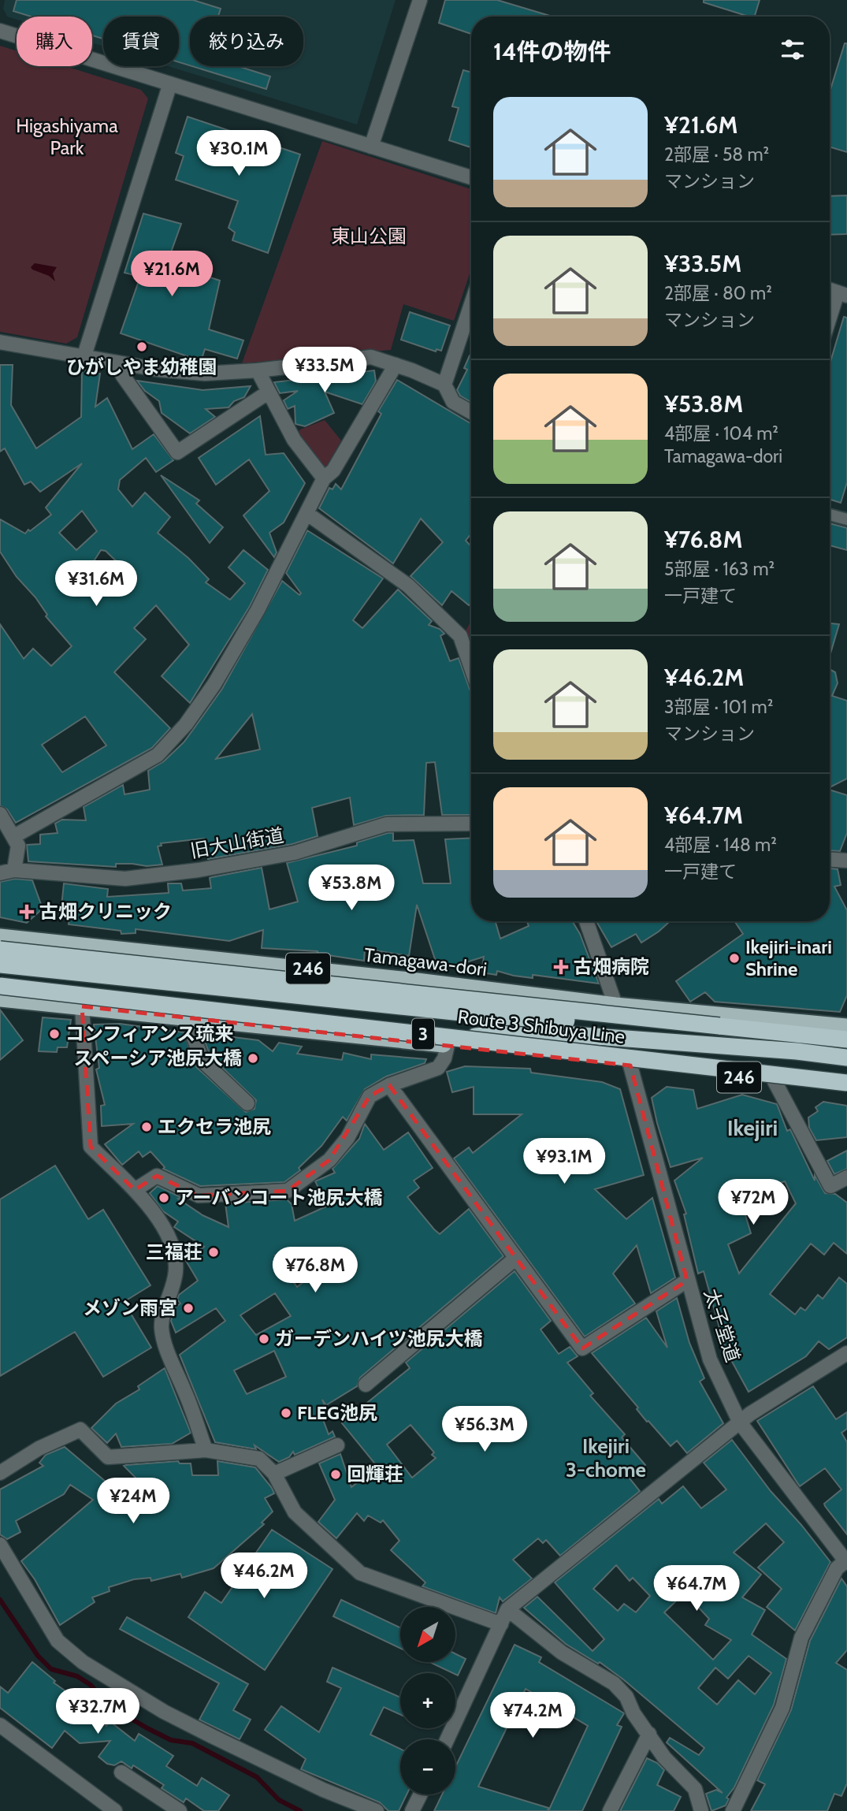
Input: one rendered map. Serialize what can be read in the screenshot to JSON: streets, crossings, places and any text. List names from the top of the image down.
{
  "streets": {
    "highway": [
      "Tamagawa-dori",
      "246",
      "Route 3 Shibuya Line",
      "3"
    ],
    "street": ["旧大山街道", "太子堂道"]
  },
  "crossings": [
    ["246", "太子堂道"]
  ],
  "districts": ["Ikejiri", "Ikejiri 3-chome"],
  "parks": ["Higashiyama Park", "東山公園"],
  "places": {
    "other": [
      "ひがしやま幼稚園",
      "Ikejiri-inari Shrine",
      "コンフィアンス琉来",
      "スペーシア池尻大橋",
      "エクセラ池尻",
      "アーバンコート池尻大橋",
      "三福荘",
      "メゾン雨宮",
      "ガーデンハイツ池尻大橋",
      "FLEG池尻",
      "回輝荘"
    ],
    "health": ["古畑クリニック", "古畑病院"]
  },
  "north": "bottom left",
  "page": {
    "chip": ["購入", "賃貸", "絞り込み"],
    "heading": "14件の物件",
    "list": [
      {
        "name": "¥21.6M",
        "note": "2部屋 · 58 m² · マンション"
      },
      {
        "name": "¥33.5M",
        "note": "2部屋 · 80 m² · マンション"
      },
      {
        "name": "¥53.8M",
        "note": "4部屋 · 104 m² · Tamagawa-dori"
      },
      {
        "name": "¥76.8M",
        "note": "5部屋 · 163 m² · 一戸建て"
      },
      {
        "name": "¥46.2M",
        "note": "3部屋 · 101 m² · マンション"
      },
      {
        "name": "¥64.7M",
        "note": "4部屋 · 148 m² · 一戸建て"
      }
    ],
    "price": [
      "¥30.1M",
      "¥21.6M",
      "¥33.5M",
      "¥31.6M",
      "¥53.8M",
      "¥93.1M",
      "¥72M",
      "¥76.8M",
      "¥56.3M",
      "¥24M",
      "¥46.2M",
      "¥64.7M",
      "¥32.7M",
      "¥74.2M"
    ],
    "map_buttons": ["+", "−"]
  }
}
